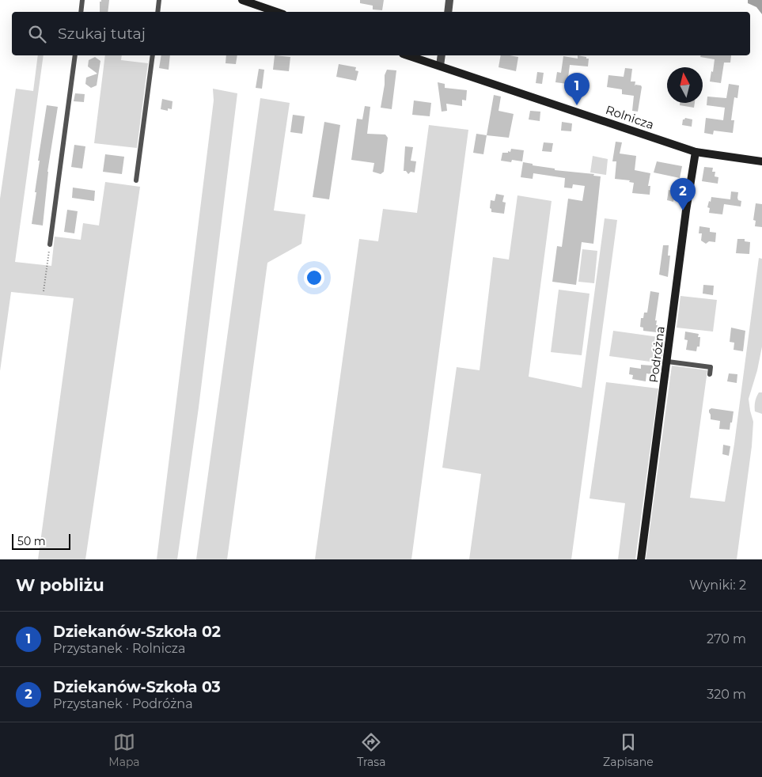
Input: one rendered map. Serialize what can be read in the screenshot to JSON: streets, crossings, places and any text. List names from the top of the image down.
{
  "streets": {
    "street": ["Rolnicza", "Podróżna"]
  },
  "crossings": [
    ["Rolnicza", "Podróżna"]
  ],
  "scale_bar": "50 m",
  "north": "top",
  "page": {
    "search": "Szukaj tutaj",
    "pins": ["1", "2"],
    "scale": "50 m",
    "heading": ["W pobliżu", "Wyniki: 2"],
    "list": [
      {
        "mark": "1",
        "name": "Dziekanów-Szkoła 02",
        "note": "Przystanek · Rolnicza",
        "value": "270 m"
      },
      {
        "mark": "2",
        "name": "Dziekanów-Szkoła 03",
        "note": "Przystanek · Podróżna",
        "value": "320 m"
      }
    ],
    "nav": ["Mapa", "Trasa", "Zapisane"]
  }
}
